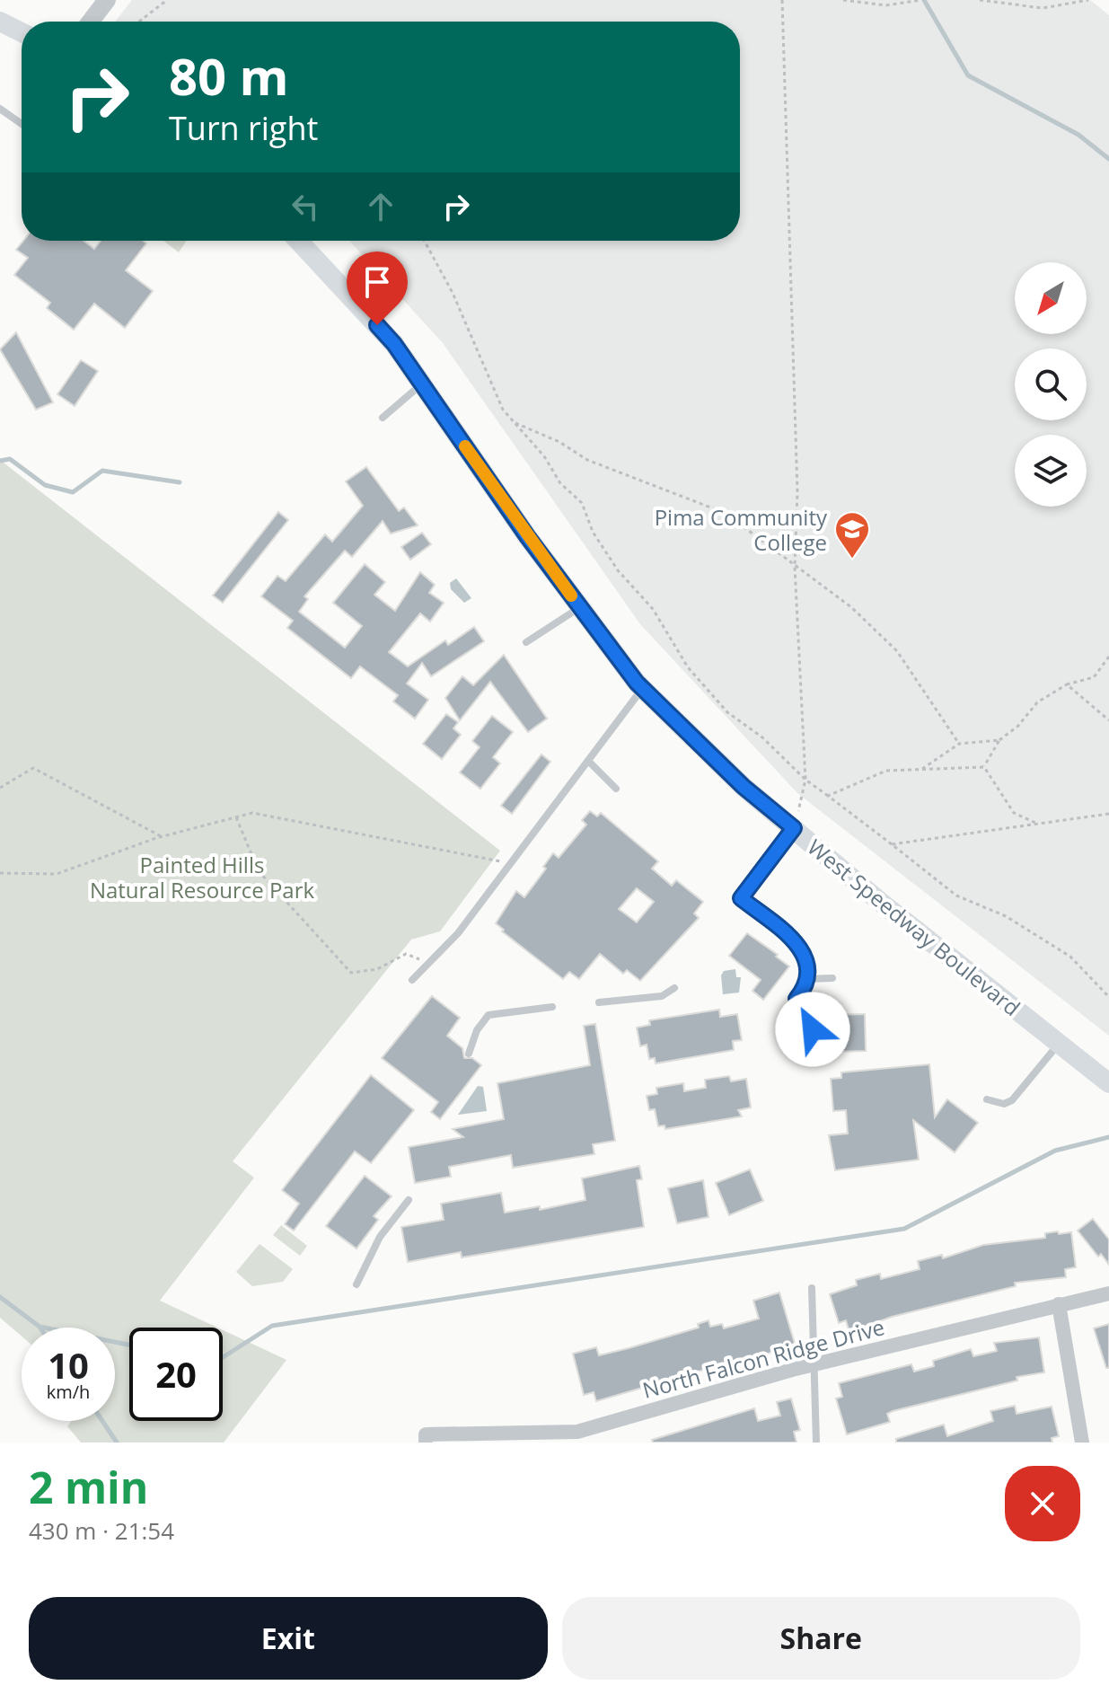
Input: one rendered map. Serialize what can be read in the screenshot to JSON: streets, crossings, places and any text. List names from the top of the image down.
{
  "streets": {
    "main road": ["West Speedway Boulevard"],
    "street": ["North Falcon Ridge Drive"]
  },
  "parks": ["Painted Hills Natural Resource Park"],
  "places": {
    "school or university": ["Pima Community College"]
  },
  "north": "bottom left",
  "page": {
    "turn": ["80 m", "Turn right"],
    "speed": "10 km/h",
    "limit": "20",
    "heading": ["2 min", "430 m · 21:54"],
    "buttons": ["Exit", "Share"]
  }
}
